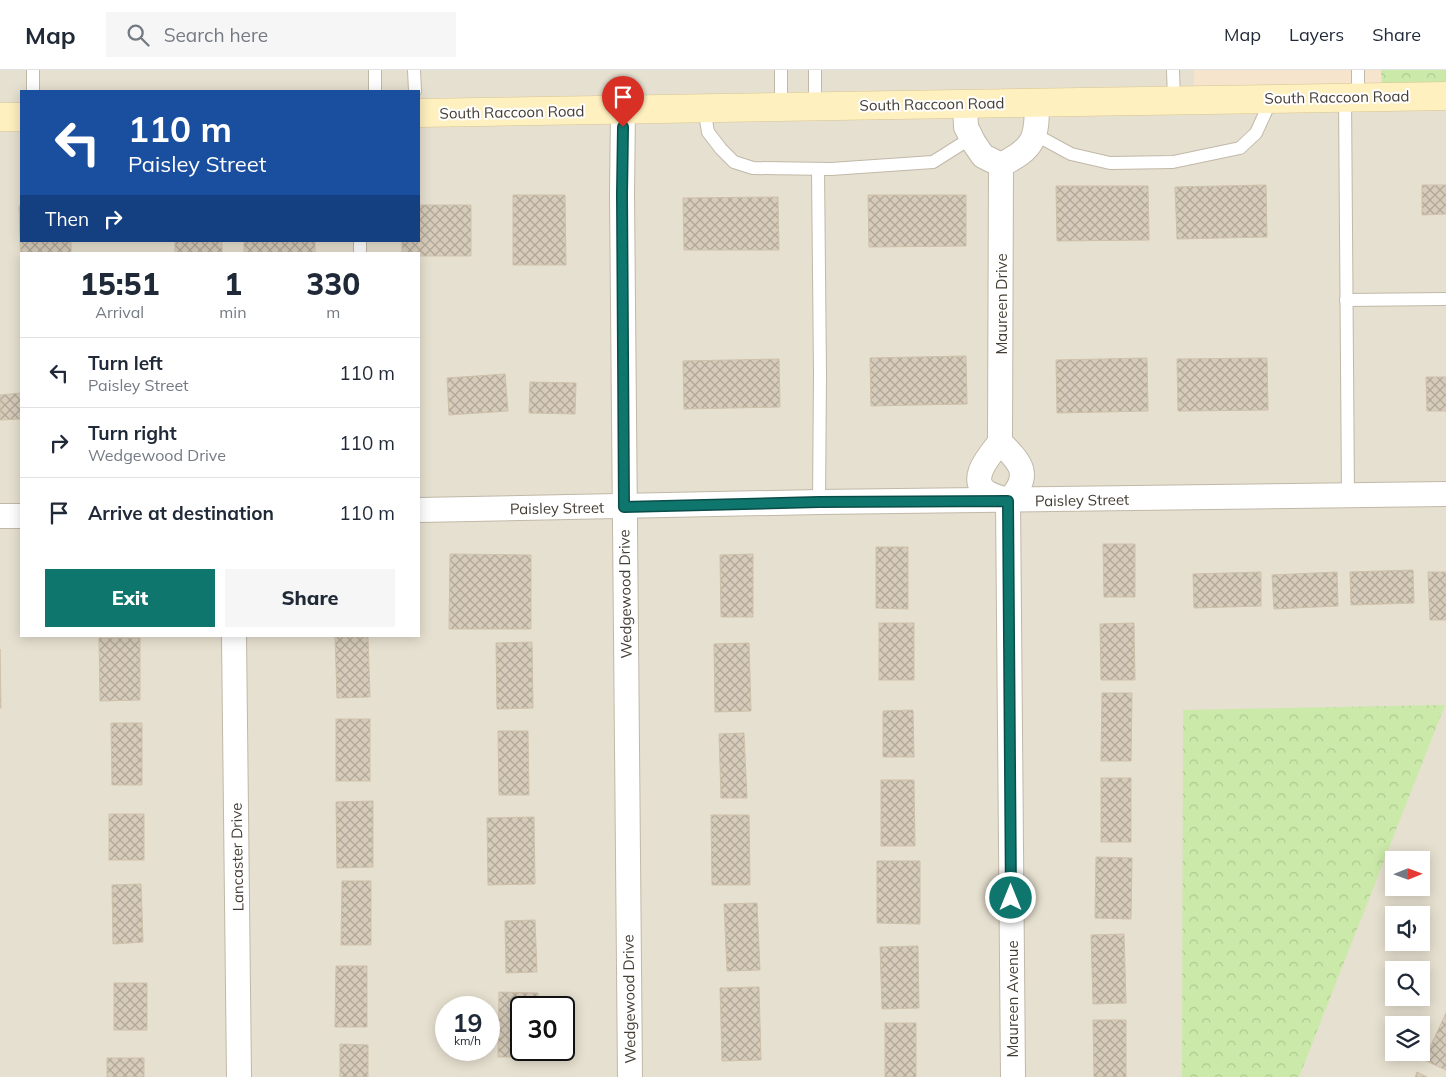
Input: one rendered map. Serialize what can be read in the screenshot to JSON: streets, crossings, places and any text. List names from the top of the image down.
{
  "streets": {
    "street": [
      "South Raccoon Road",
      "Maureen Drive",
      "Paisley Street",
      "Wedgewood Drive",
      "Lancaster Drive",
      "Maureen Avenue"
    ]
  },
  "crossings": [
    ["South Raccoon Road", "Wedgewood Drive"],
    ["Maureen Drive", "Paisley Street"],
    ["Maureen Drive", "Maureen Avenue"],
    ["Paisley Street", "Wedgewood Drive"],
    ["Paisley Street", "Maureen Avenue"]
  ],
  "north": "right",
  "page": {
    "header": "Map",
    "search": "Search here",
    "nav": ["Map", "Layers", "Share"],
    "turn": ["110 m", "Paisley Street"],
    "then": "Then",
    "eta": [
      "15:51",
      "Arrival",
      "1",
      "min",
      "330",
      "m"
    ],
    "list": [
      {
        "name": "Turn left",
        "note": "Paisley Street",
        "value": "110 m"
      },
      {
        "name": "Turn right",
        "note": "Wedgewood Drive",
        "value": "110 m"
      },
      {
        "name": "Arrive at destination",
        "value": "110 m"
      }
    ],
    "buttons": ["Exit", "Share"],
    "speed": "19 km/h",
    "limit": "30"
  }
}
